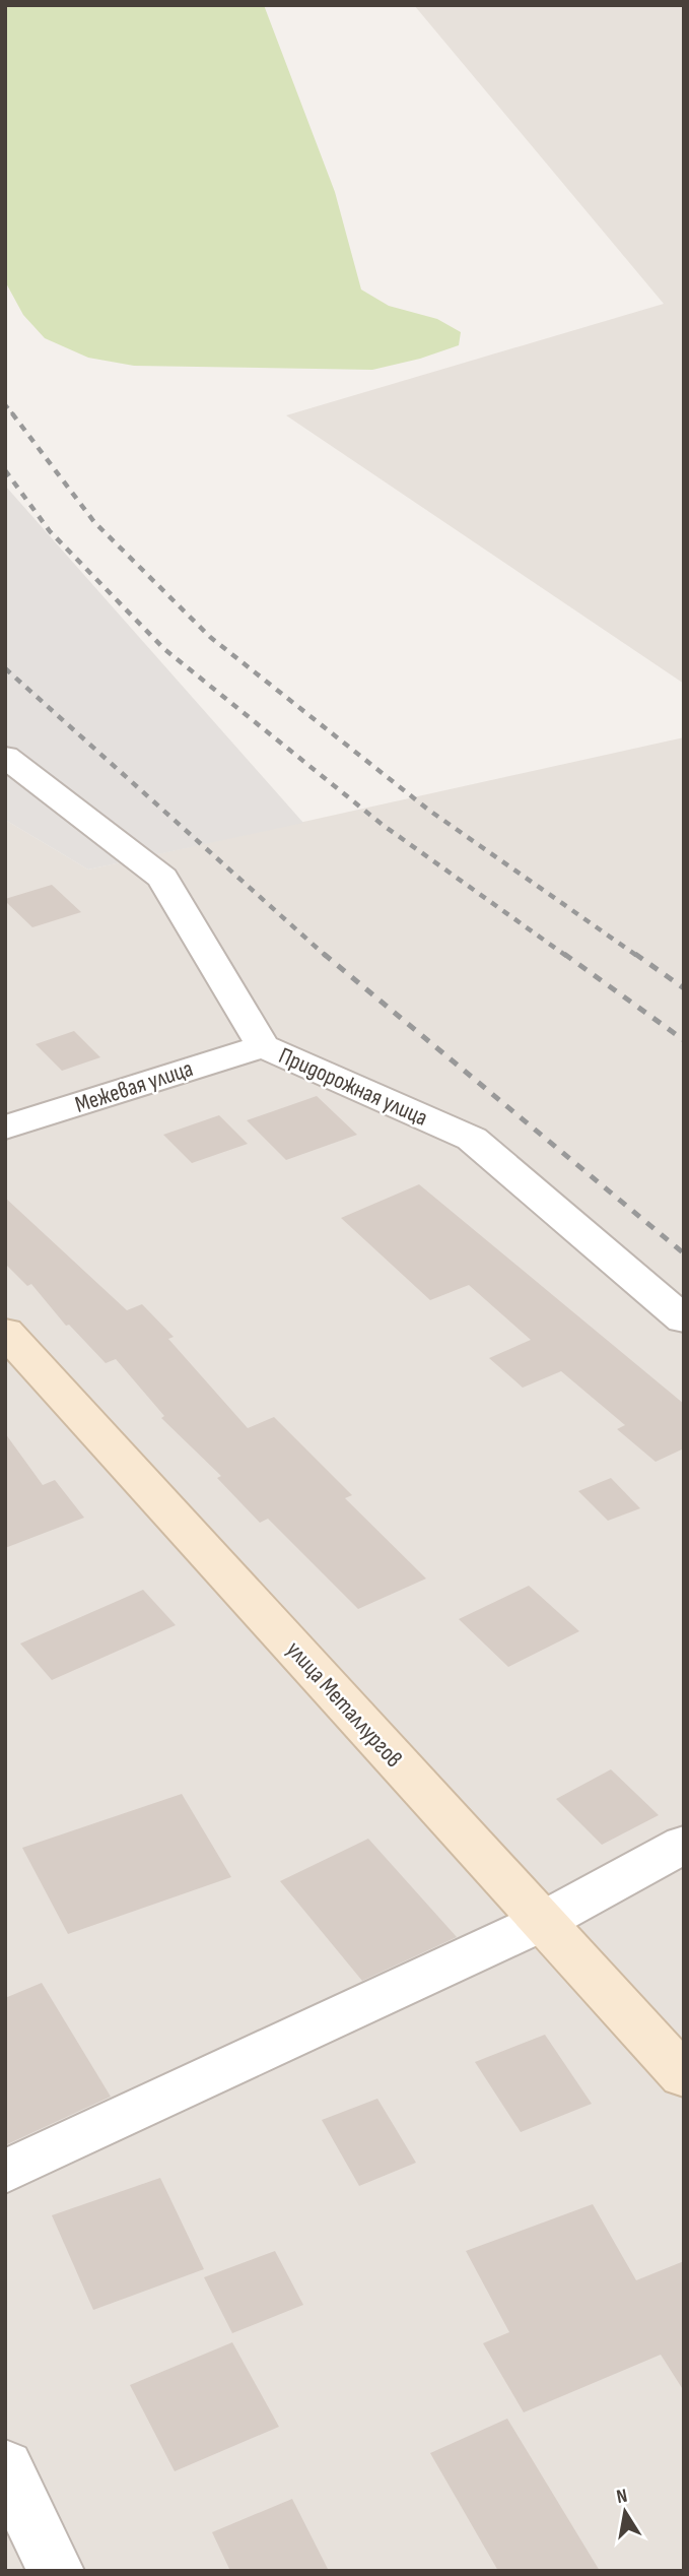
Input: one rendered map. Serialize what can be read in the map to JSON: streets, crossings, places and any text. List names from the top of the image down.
{
  "streets": {
    "street": ["Межевая улица", "Придорожная улица", "улица Металлургов"]
  },
  "crossings": [
    ["Межевая улица", "Придорожная улица"]
  ],
  "north": "top"
}
